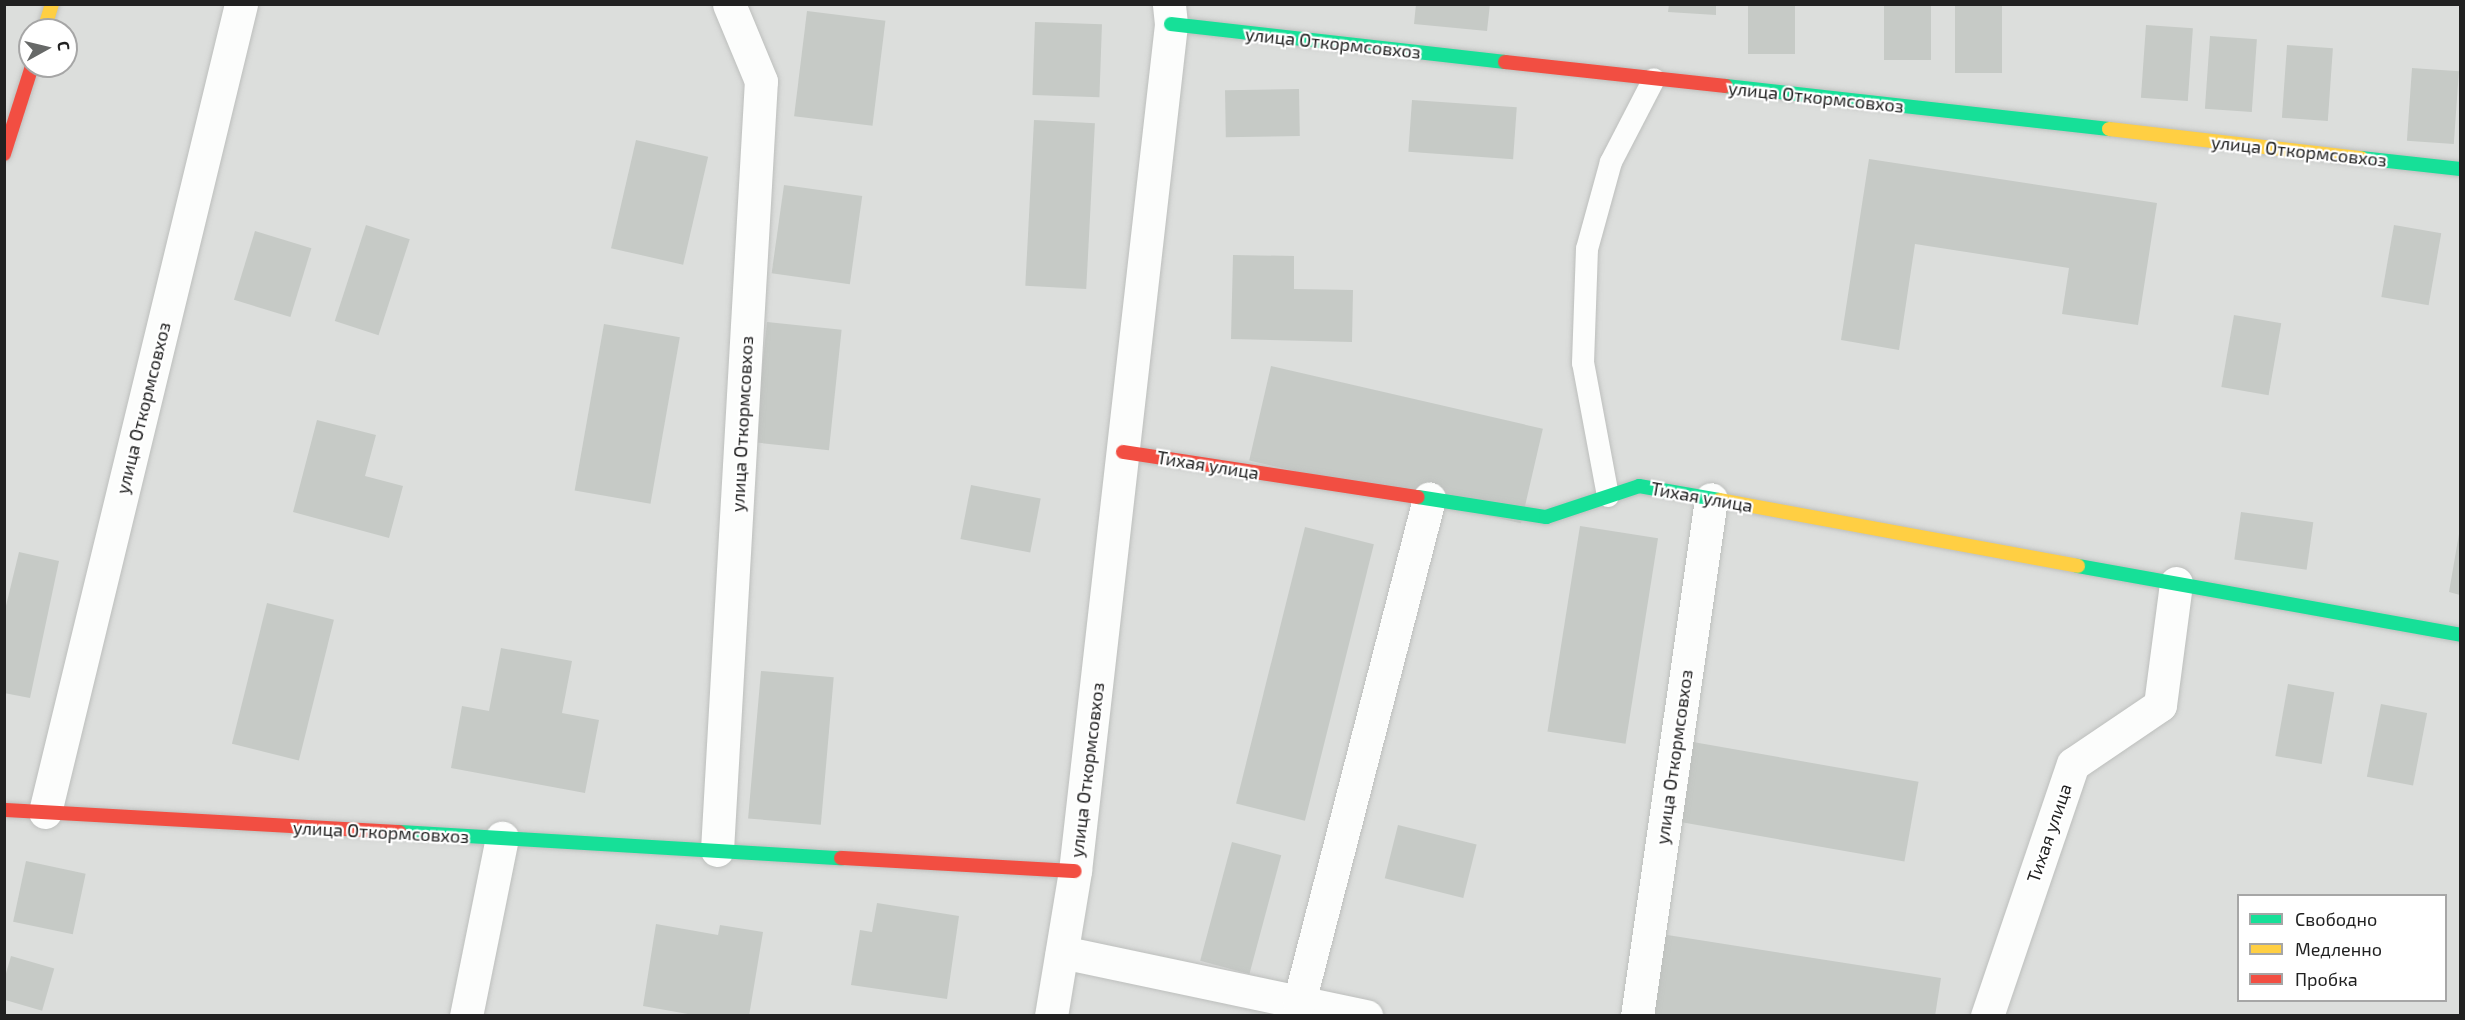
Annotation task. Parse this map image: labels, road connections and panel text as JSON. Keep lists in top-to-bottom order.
{
  "streets": {
    "street": ["улица Откормсовхоз", "Тихая улица"]
  },
  "crossings": [
    ["улица Откормсовхоз", "Тихая улица"]
  ],
  "legend": ["Свободно", "Медленно", "Пробка"],
  "north": "right"
}
